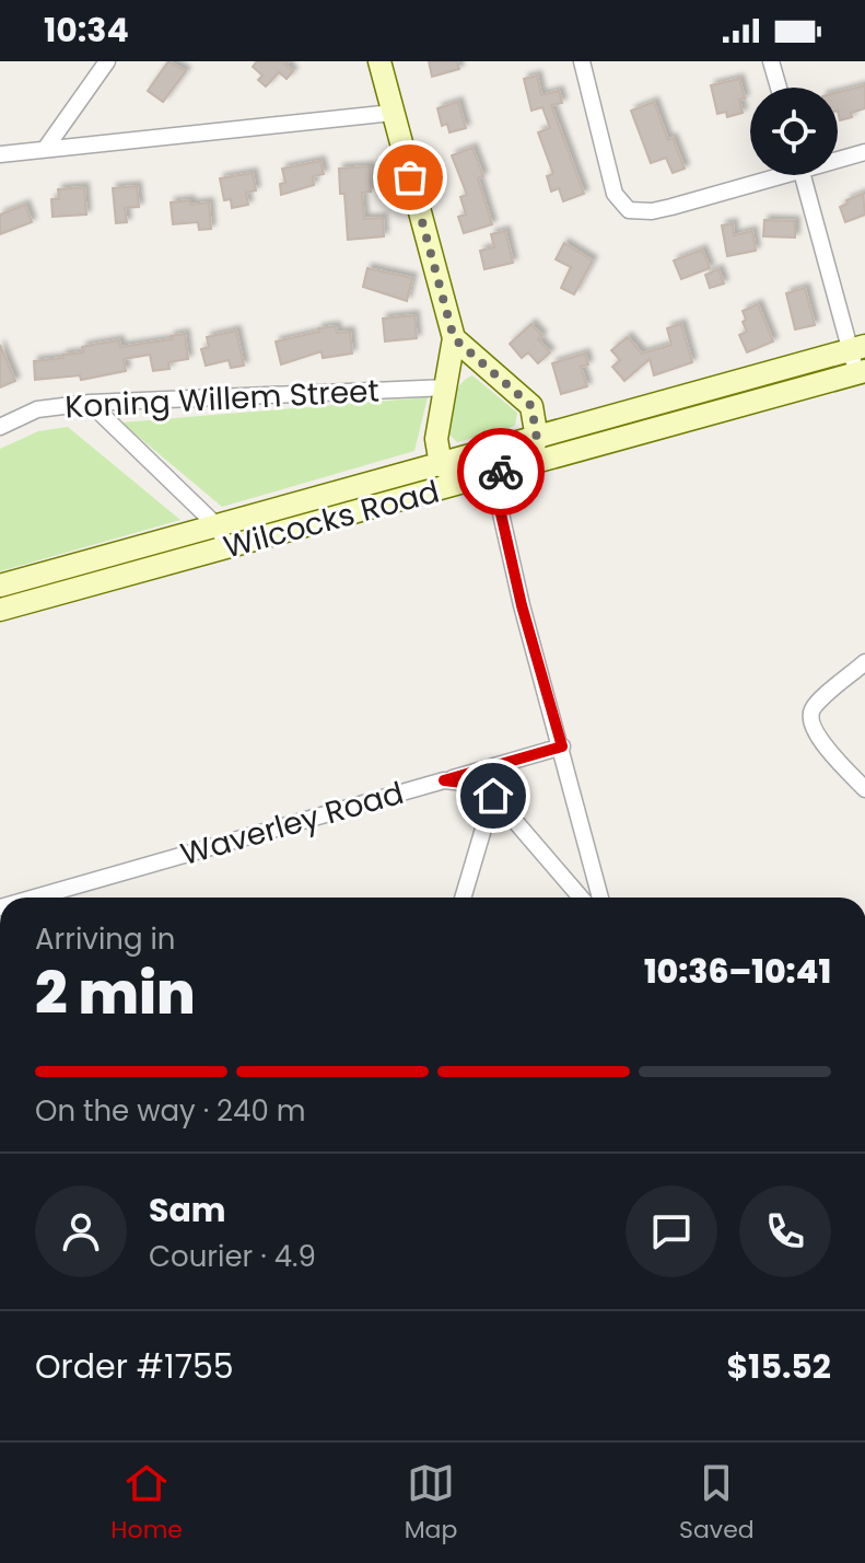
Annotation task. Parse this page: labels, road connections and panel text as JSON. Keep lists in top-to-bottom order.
{
  "streets": {
    "street": ["Koning Willem Street", "Wilcocks Road", "Waverley Road"]
  },
  "page": {
    "status": "10:34",
    "heading": ["2 min", "Arriving in", "10:36–10:41"],
    "panel": [
      "Sam",
      "Courier · 4.9",
      "Order #1755",
      "$15.52"
    ],
    "bar": "On the way · 240 m",
    "tabs": ["Home", "Map", "Saved"]
  }
}
